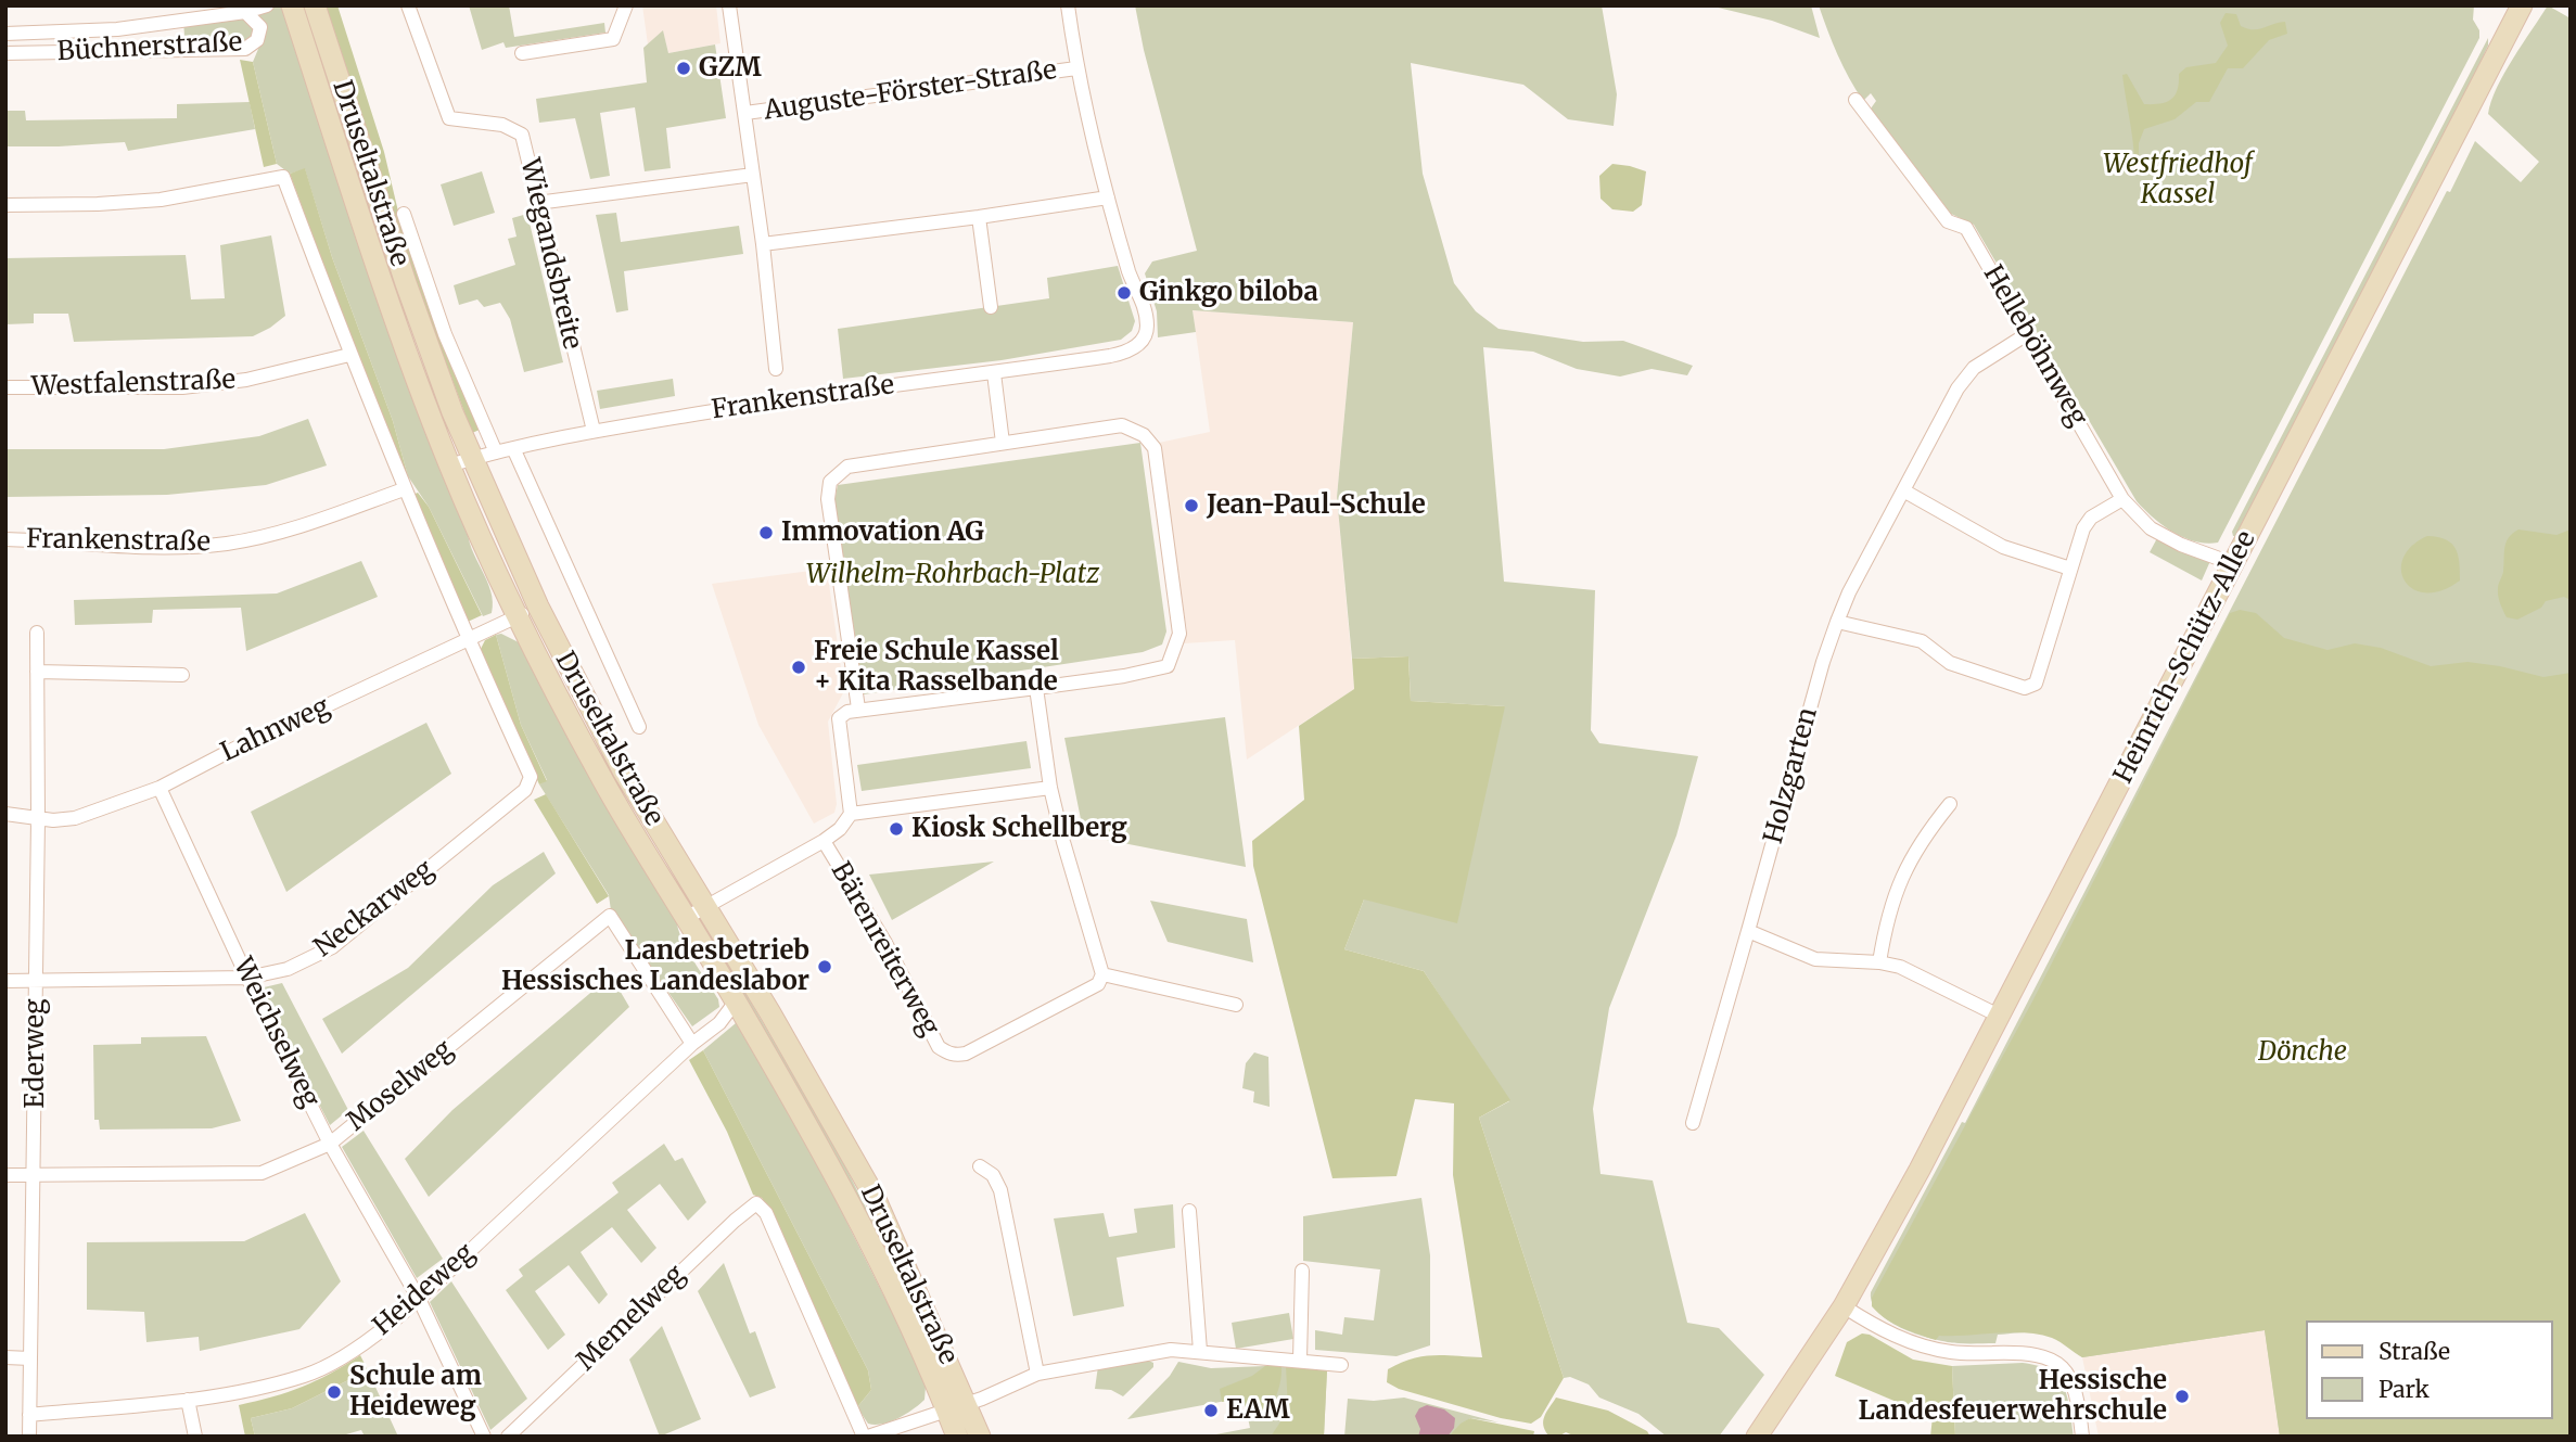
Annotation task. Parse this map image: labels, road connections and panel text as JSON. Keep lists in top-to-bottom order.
{
  "streets": {
    "main road": ["Druseltalstraße", "Heinrich-Schütz-Allee"],
    "street": [
      "Büchnerstraße",
      "Auguste-Förster-Straße",
      "Wiegandsbreite",
      "Helleböhnweg",
      "Westfalenstraße",
      "Frankenstraße",
      "Lahnweg",
      "Holzgarten",
      "Neckarweg",
      "Bärenreiterweg",
      "Weichselweg",
      "Ederweg",
      "Moselweg",
      "Heideweg",
      "Memelweg"
    ]
  },
  "crossings": [
    ["Druseltalstraße", "Frankenstraße"],
    ["Druseltalstraße", "Lahnweg"],
    ["Druseltalstraße", "Heideweg"],
    ["Wiegandsbreite", "Frankenstraße"],
    ["Helleböhnweg", "Heinrich-Schütz-Allee"],
    ["Helleböhnweg", "Holzgarten"],
    ["Lahnweg", "Neckarweg"],
    ["Lahnweg", "Weichselweg"],
    ["Lahnweg", "Ederweg"],
    ["Neckarweg", "Weichselweg"],
    ["Neckarweg", "Ederweg"],
    ["Weichselweg", "Moselweg"],
    ["Weichselweg", "Heideweg"],
    ["Ederweg", "Moselweg"],
    ["Ederweg", "Heideweg"],
    ["Moselweg", "Heideweg"]
  ],
  "parks": ["Westfriedhof Kassel", "Wilhelm-Rohrbach-Platz", "Dönche"],
  "places": [
    "GZM",
    "Ginkgo biloba",
    "Jean-Paul-Schule",
    "Immovation AG",
    "Freie Schule Kassel + Kita Rasselbande",
    "Kiosk Schellberg",
    "Landesbetrieb Hessisches Landeslabor",
    "Schule am Heideweg",
    "Hessische Landesfeuerwehrschule",
    "EAM"
  ],
  "legend": ["Straße", "Park"]
}
